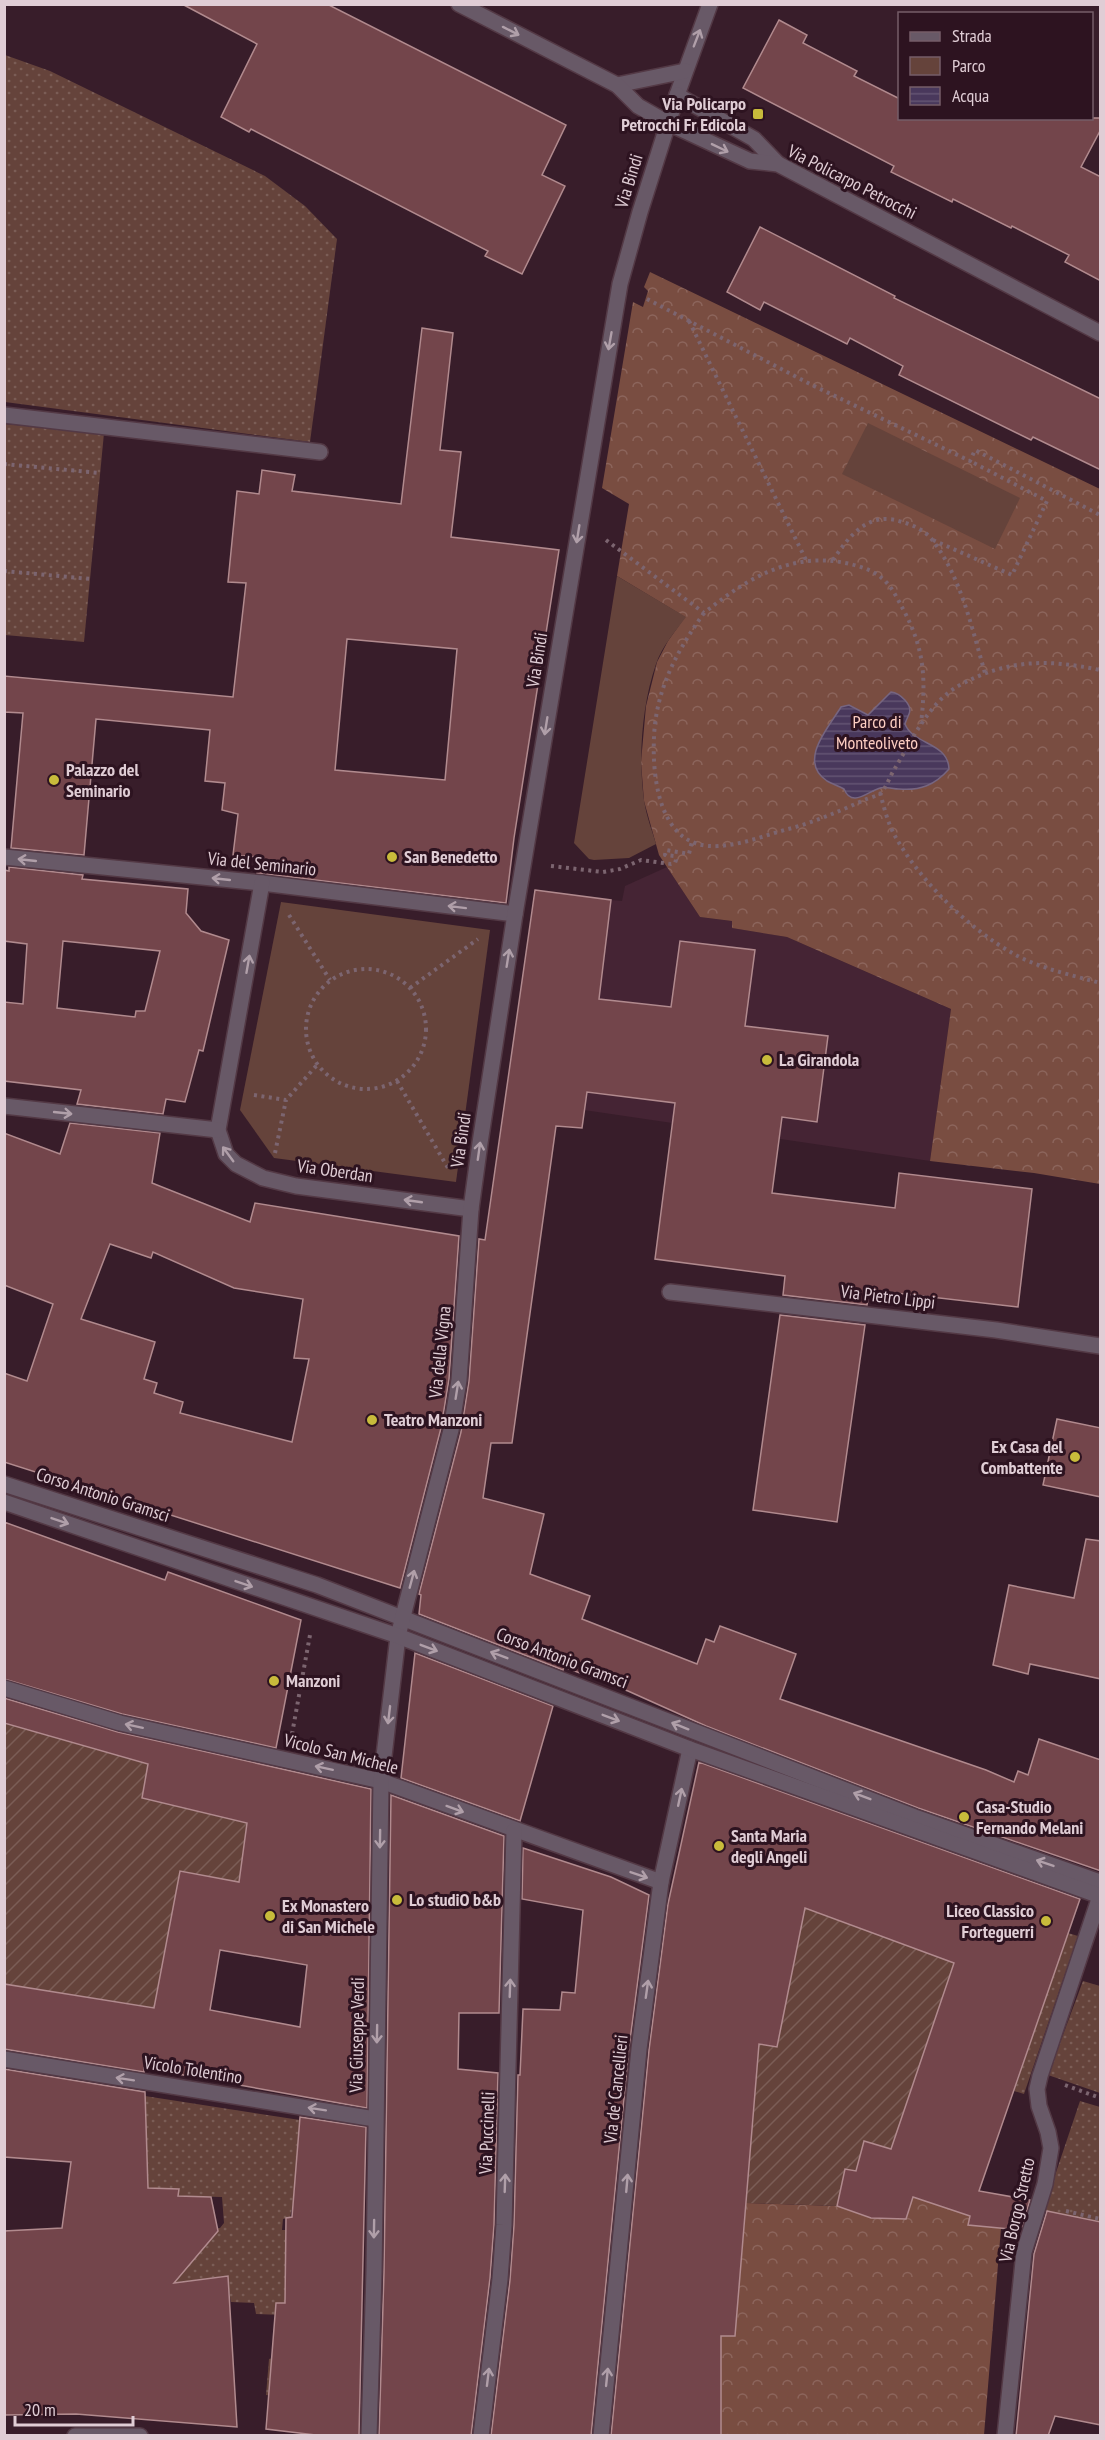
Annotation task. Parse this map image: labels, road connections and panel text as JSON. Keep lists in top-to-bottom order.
{
  "streets": {
    "street": [
      "Via Bindi",
      "Via Policarpo Petrocchi",
      "Via del Seminario",
      "Via Oberdan",
      "Via Pietro Lippi",
      "Via della Vigna",
      "Corso Antonio Gramsci",
      "Vicolo San Michele",
      "Via Giuseppe Verdi",
      "Vicolo Tolentino",
      "Via de' Cancellieri",
      "Via Puccinelli",
      "Via Borgo Stretto"
    ]
  },
  "crossings": [
    ["Via Bindi", "Via Policarpo Petrocchi"],
    ["Via Bindi", "Via del Seminario"],
    ["Via Bindi", "Via Oberdan"],
    ["Via Bindi", "Via della Vigna"],
    ["Via Oberdan", "Via della Vigna"],
    ["Via della Vigna", "Corso Antonio Gramsci"],
    ["Via della Vigna", "Via Giuseppe Verdi"],
    ["Corso Antonio Gramsci", "Via Giuseppe Verdi"],
    ["Corso Antonio Gramsci", "Via de' Cancellieri"],
    ["Corso Antonio Gramsci", "Via Borgo Stretto"],
    ["Vicolo San Michele", "Via Giuseppe Verdi"],
    ["Vicolo San Michele", "Via de' Cancellieri"],
    ["Vicolo San Michele", "Via Puccinelli"],
    ["Via Giuseppe Verdi", "Vicolo Tolentino"]
  ],
  "one_way": [
    "Via del Seminario",
    "Via Oberdan",
    "Via della Vigna",
    "Via Giuseppe Verdi",
    "Vicolo Tolentino",
    "Via de' Cancellieri",
    "Via Puccinelli"
  ],
  "parks": ["Parco di Monteoliveto"],
  "places": {
    "transit": ["Via Policarpo Petrocchi Fr Edicola"],
    "other": [
      "Palazzo del Seminario",
      "San Benedetto",
      "La Girandola",
      "Teatro Manzoni",
      "Ex Casa del Combattente",
      "Manzoni",
      "Casa-Studio Fernando Melani",
      "Santa Maria degli Angeli",
      "Lo studiO b&b",
      "Ex Monastero di San Michele",
      "Liceo Classico Forteguerri"
    ]
  },
  "legend": ["Strada", "Parco", "Acqua"],
  "scale_bar": "20 m"
}
